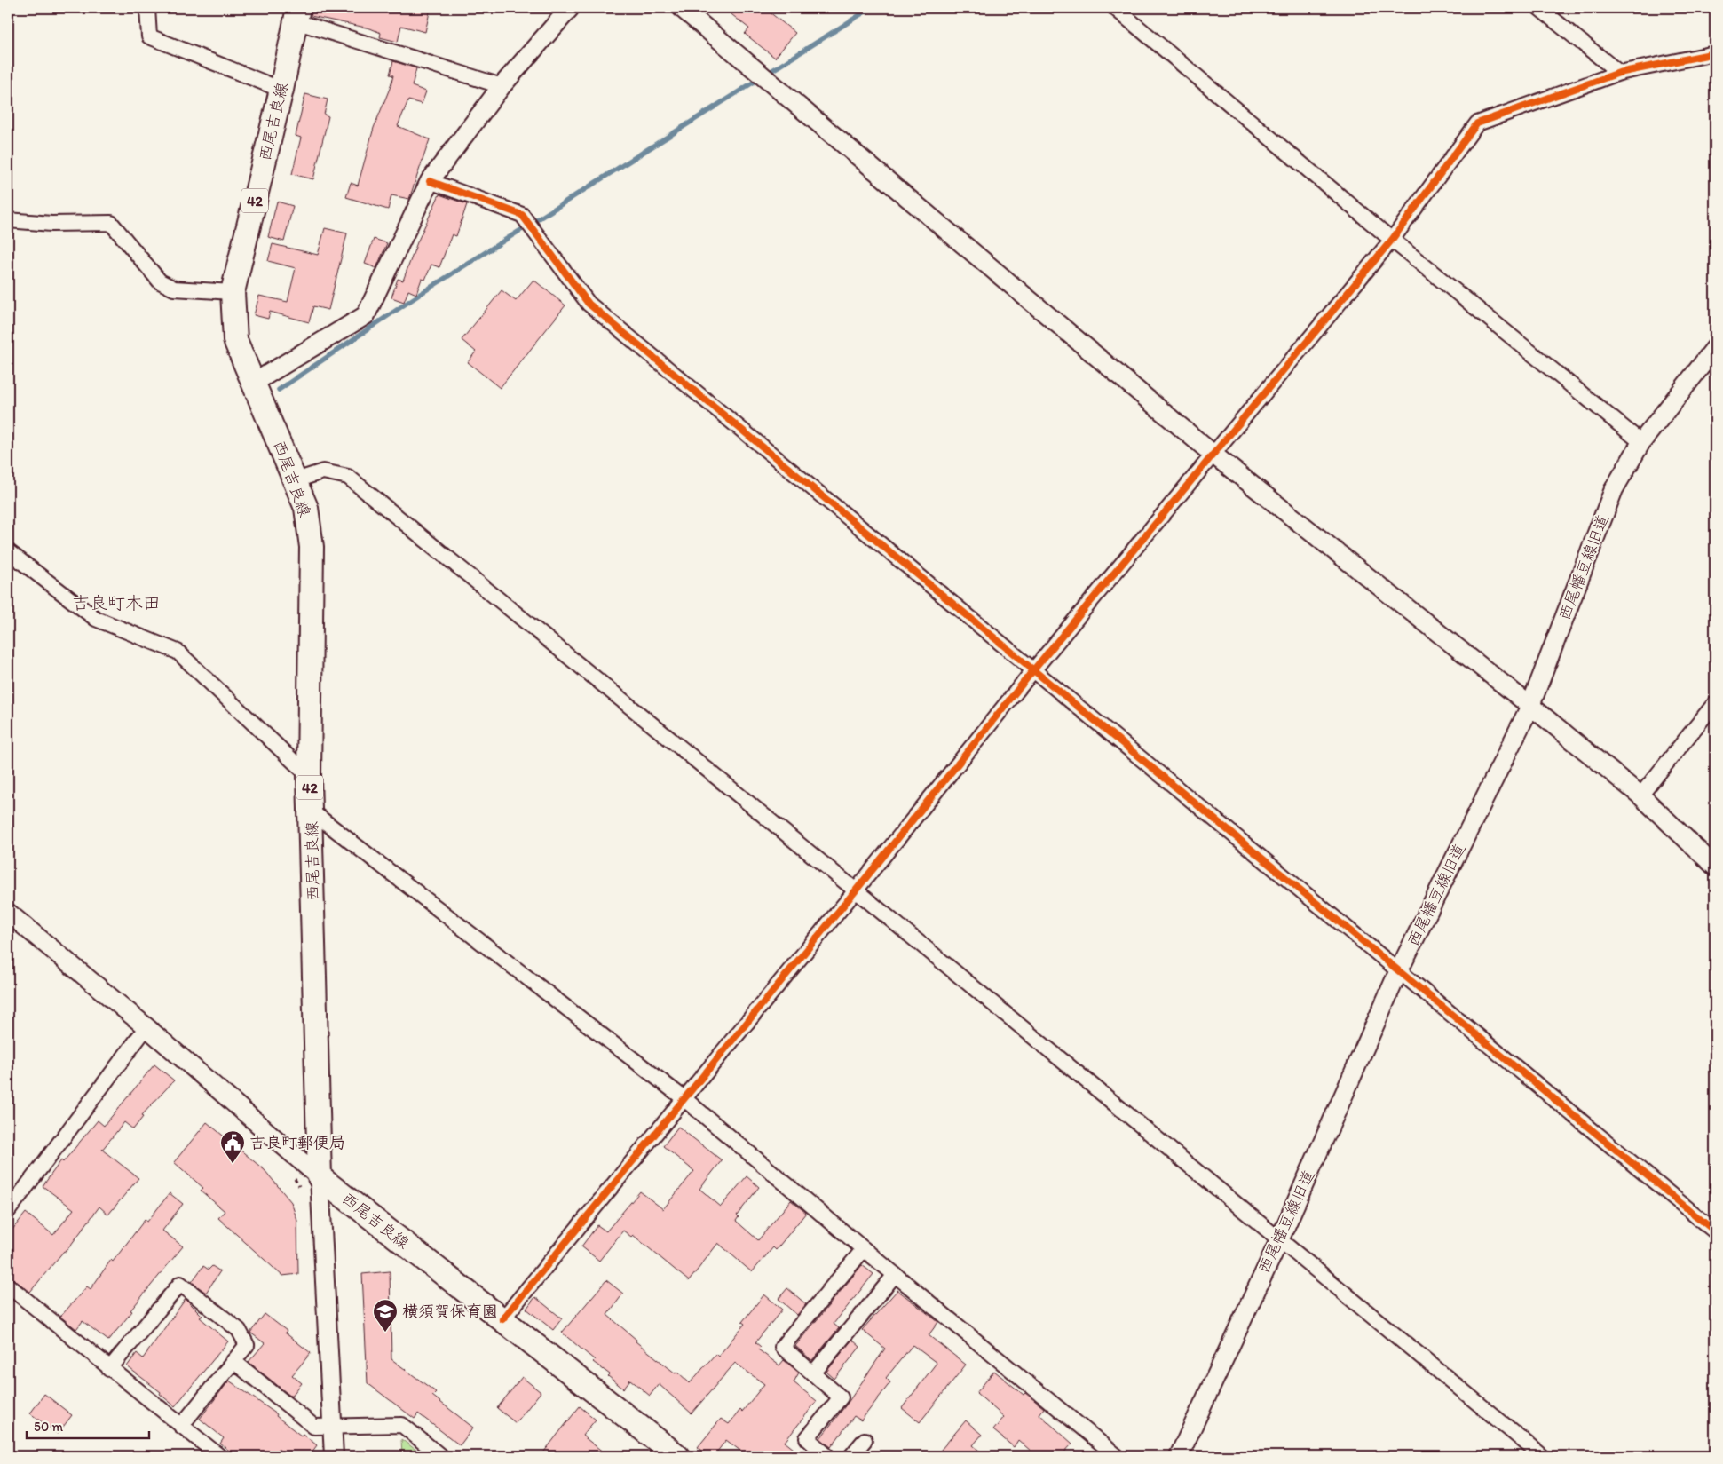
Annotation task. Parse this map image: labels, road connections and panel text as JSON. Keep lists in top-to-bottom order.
{
  "streets": {
    "main road": ["西尾吉良線", "42"],
    "street": ["西尾幡豆線旧道"]
  },
  "districts": ["吉良町木田"],
  "places": {
    "public building": ["吉良町郵便局"],
    "school or university": ["横須賀保育園"]
  },
  "scale_bar": "50 m"
}
